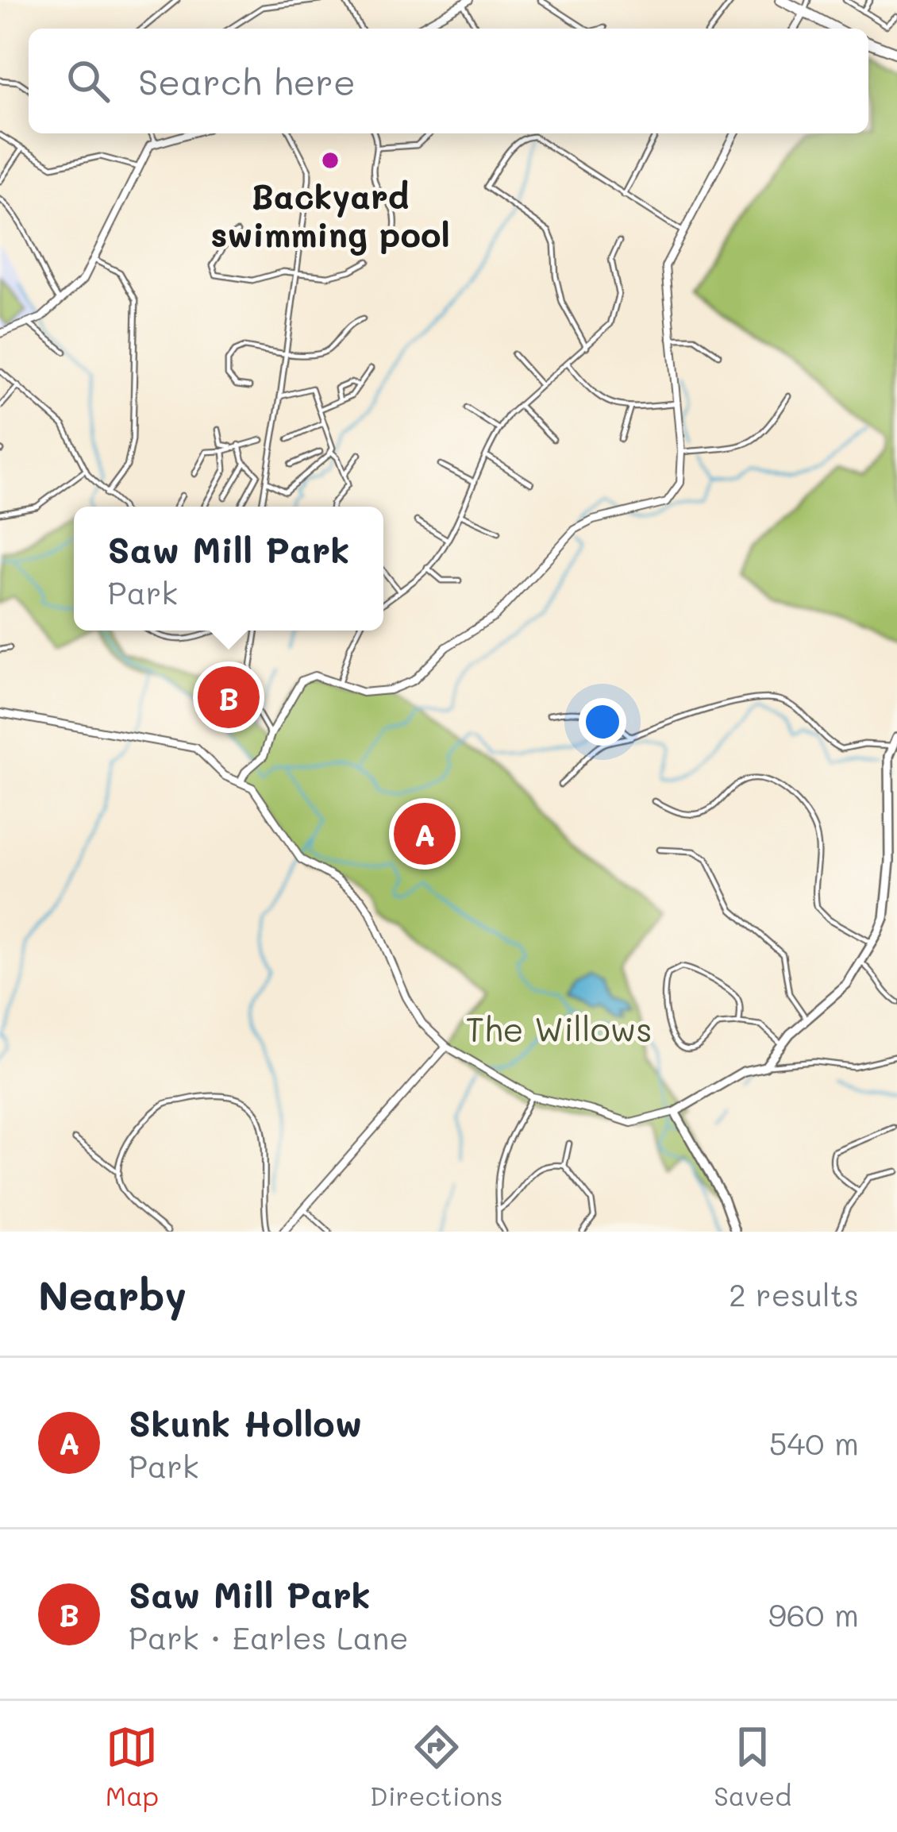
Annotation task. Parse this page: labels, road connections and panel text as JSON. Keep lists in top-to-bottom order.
{
  "parks": ["The Willows"],
  "places": ["Backyard swimming pool"],
  "page": {
    "search": "Search here",
    "popup": ["Saw Mill Park", "Park"],
    "pins": ["B", "A"],
    "heading": ["Nearby", "2 results"],
    "list": [
      {
        "mark": "A",
        "name": "Skunk Hollow",
        "note": "Park",
        "value": "540 m"
      },
      {
        "mark": "B",
        "name": "Saw Mill Park",
        "note": "Park · Earles Lane",
        "value": "960 m"
      }
    ],
    "nav": ["Map", "Directions", "Saved"]
  }
}
